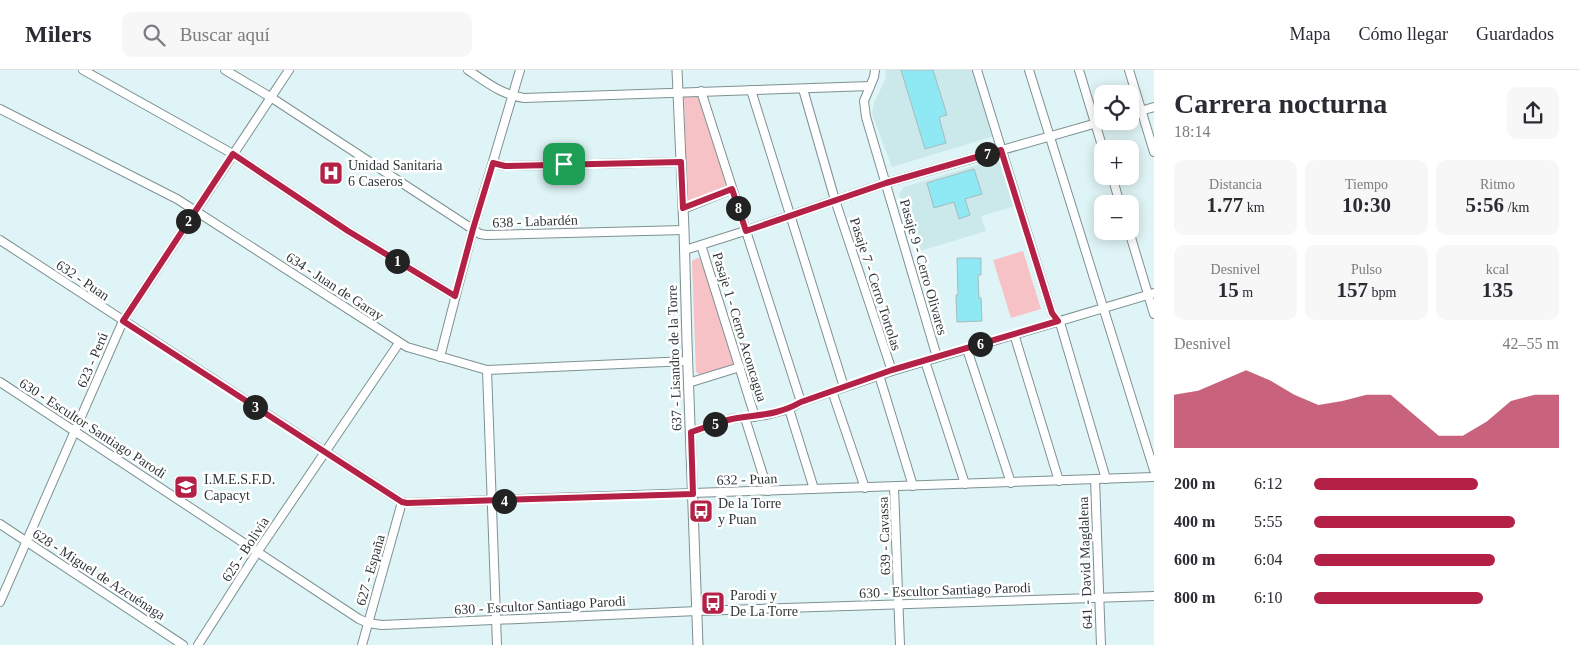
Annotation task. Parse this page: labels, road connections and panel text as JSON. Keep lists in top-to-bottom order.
{
  "streets": {
    "street": [
      "638 - Labardén",
      "Pasaje 9 - Cerro Olivares",
      "632 - Puan",
      "Pasaje 7 - Cerro Tortolas",
      "634 - Juan de Garay",
      "Pasaje 1 - Cerro Aconcagua",
      "637 - Lisandro de la Torre",
      "623 - Perú",
      "630 - Escultor Santiago Parodi",
      "639 - Cavassa",
      "625 - Bolivia",
      "641 - David Magdalena",
      "627 - España",
      "628 - Miguel de Azcuénaga"
    ]
  },
  "crossings": [
    ["638 - Labardén", "637 - Lisandro de la Torre"],
    ["638 - Labardén", "623 - Perú"],
    ["632 - Puan", "Pasaje 1 - Cerro Aconcagua"],
    ["632 - Puan", "637 - Lisandro de la Torre"],
    ["632 - Puan", "623 - Perú"],
    ["632 - Puan", "639 - Cavassa"],
    ["632 - Puan", "625 - Bolivia"],
    ["632 - Puan", "641 - David Magdalena"],
    ["632 - Puan", "627 - España"],
    ["634 - Juan de Garay", "637 - Lisandro de la Torre"],
    ["634 - Juan de Garay", "623 - Perú"],
    ["634 - Juan de Garay", "625 - Bolivia"],
    ["637 - Lisandro de la Torre", "630 - Escultor Santiago Parodi"],
    ["623 - Perú", "630 - Escultor Santiago Parodi"],
    ["623 - Perú", "628 - Miguel de Azcuénaga"],
    ["630 - Escultor Santiago Parodi", "639 - Cavassa"],
    ["630 - Escultor Santiago Parodi", "625 - Bolivia"],
    ["630 - Escultor Santiago Parodi", "641 - David Magdalena"],
    ["630 - Escultor Santiago Parodi", "627 - España"]
  ],
  "places": {
    "hospital": ["Unidad Sanitaria 6 Caseros"],
    "school or university": ["I.M.E.S.F.D. Capacyt"],
    "bus stop": ["De la Torre y Puan", "Parodi y De La Torre"]
  },
  "page": {
    "header": "Milers",
    "search": "Buscar aquí",
    "nav": ["Mapa", "Cómo llegar", "Guardados"],
    "heading": ["Carrera nocturna", "18:14"],
    "map_buttons": ["+", "−"],
    "pins": [
      "7",
      "8",
      "2",
      "1",
      "6",
      "3",
      "5",
      "4"
    ],
    "stats": [
      ["Distancia", "1.77 km"],
      ["Tiempo", "10:30"],
      ["Ritmo", "5:56 /km"],
      ["Desnivel", "15 m"],
      ["Pulso", "157 bpm"],
      ["kcal", "135"]
    ],
    "chart": ["Desnivel", "42–55 m"],
    "list": [
      {
        "name": "200 m",
        "note": "6:12"
      },
      {
        "name": "400 m",
        "note": "5:55"
      },
      {
        "name": "600 m",
        "note": "6:04"
      },
      {
        "name": "800 m",
        "note": "6:10"
      }
    ]
  }
}
